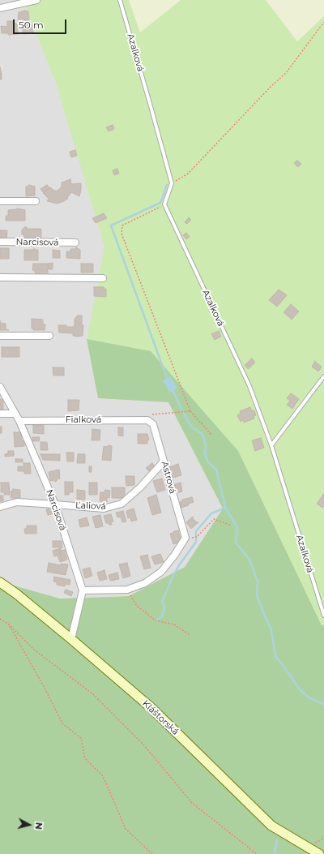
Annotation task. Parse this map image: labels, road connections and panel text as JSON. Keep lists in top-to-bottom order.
{
  "streets": {
    "street": [
      "Narcisová",
      "Fialková",
      "Astrová",
      "Ľaliová",
      "Kláštorská"
    ],
    "lane": ["Azalková"]
  },
  "crossings": [
    ["Narcisová", "Fialková"],
    ["Narcisová", "Ľaliová"],
    ["Fialková", "Astrová"],
    ["Astrová", "Ľaliová"]
  ],
  "scale_bar": "50 m",
  "north": "right"
}
